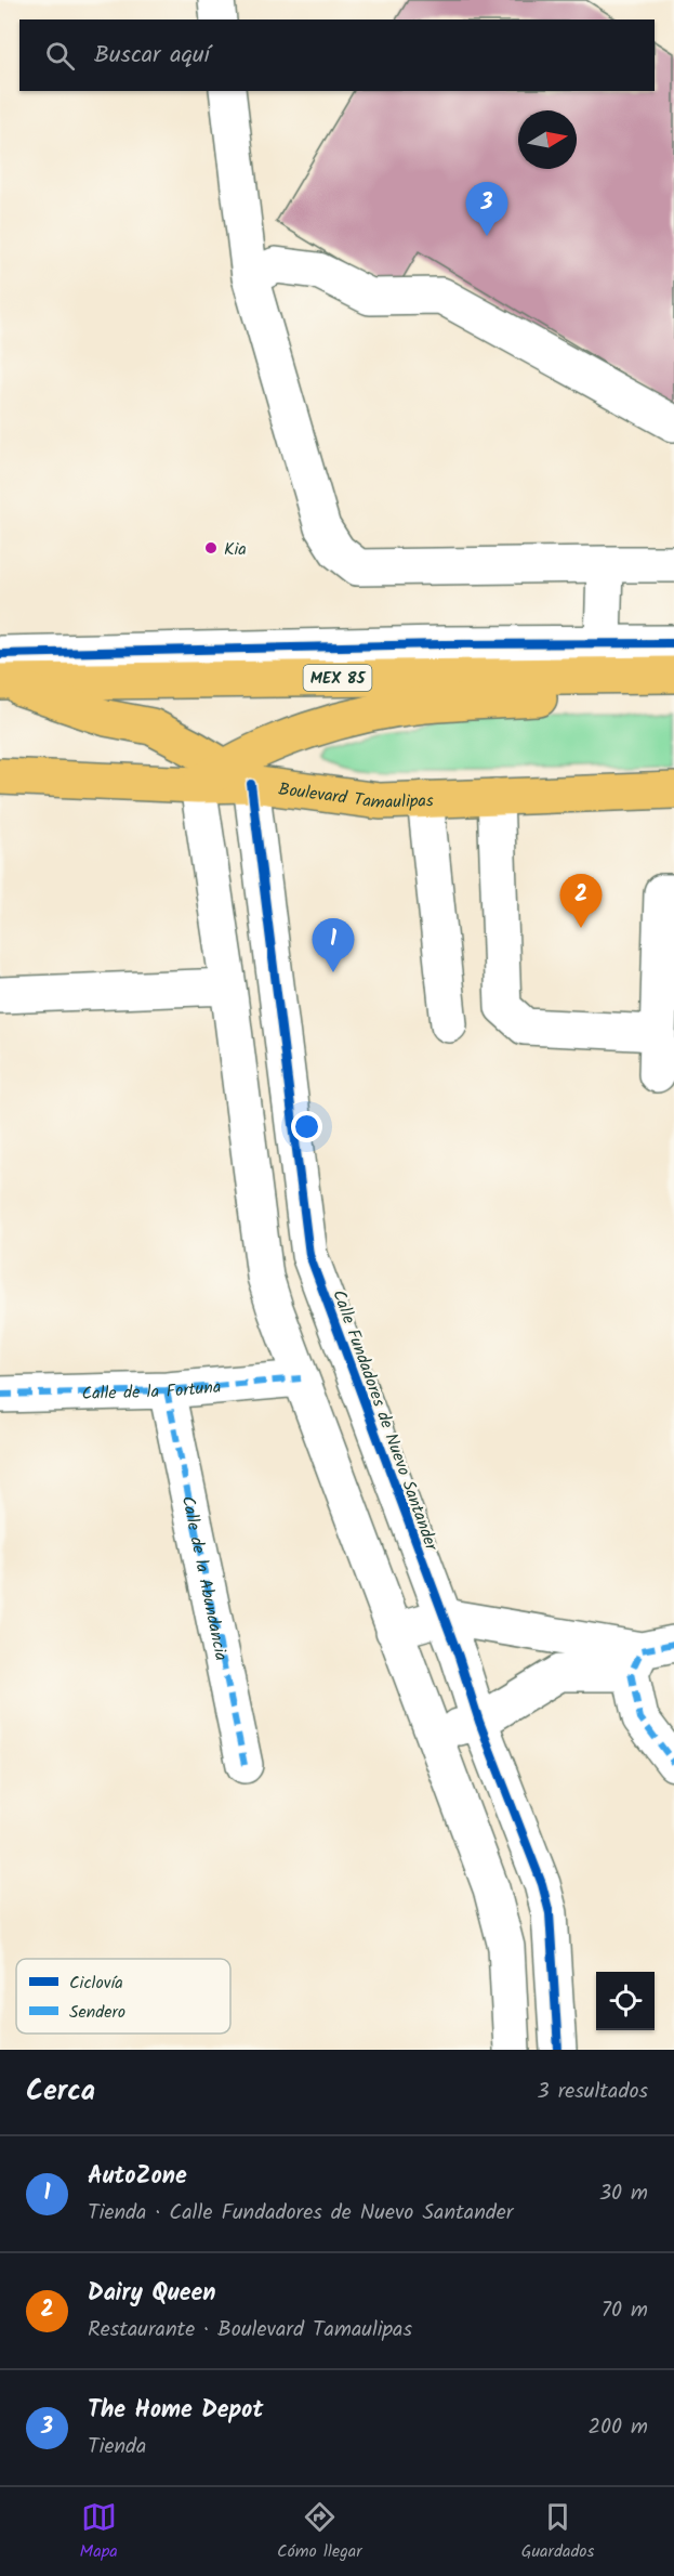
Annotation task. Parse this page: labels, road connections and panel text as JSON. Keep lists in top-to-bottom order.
{
  "streets": {
    "main road": ["MEX 85", "Boulevard Tamaulipas"],
    "street": ["Calle de la Fortuna", "Calle Fundadores de Nuevo Santander", "Calle de la Abundancia"]
  },
  "crossings": [
    ["Boulevard Tamaulipas", "Calle Fundadores de Nuevo Santander"],
    ["Calle de la Fortuna", "Calle de la Abundancia"]
  ],
  "places": ["Kia"],
  "legend": ["Ciclovía", "Sendero"],
  "north": "right",
  "page": {
    "search": "Buscar aquí",
    "pins": ["3", "2", "1"],
    "heading": ["Cerca", "3 resultados"],
    "list": [
      {
        "mark": "1",
        "name": "AutoZone",
        "note": "Tienda · Calle Fundadores de Nuevo Santander",
        "value": "30 m"
      },
      {
        "mark": "2",
        "name": "Dairy Queen",
        "note": "Restaurante · Boulevard Tamaulipas",
        "value": "70 m"
      },
      {
        "mark": "3",
        "name": "The Home Depot",
        "note": "Tienda",
        "value": "200 m"
      }
    ],
    "nav": ["Mapa", "Cómo llegar", "Guardados"]
  }
}
